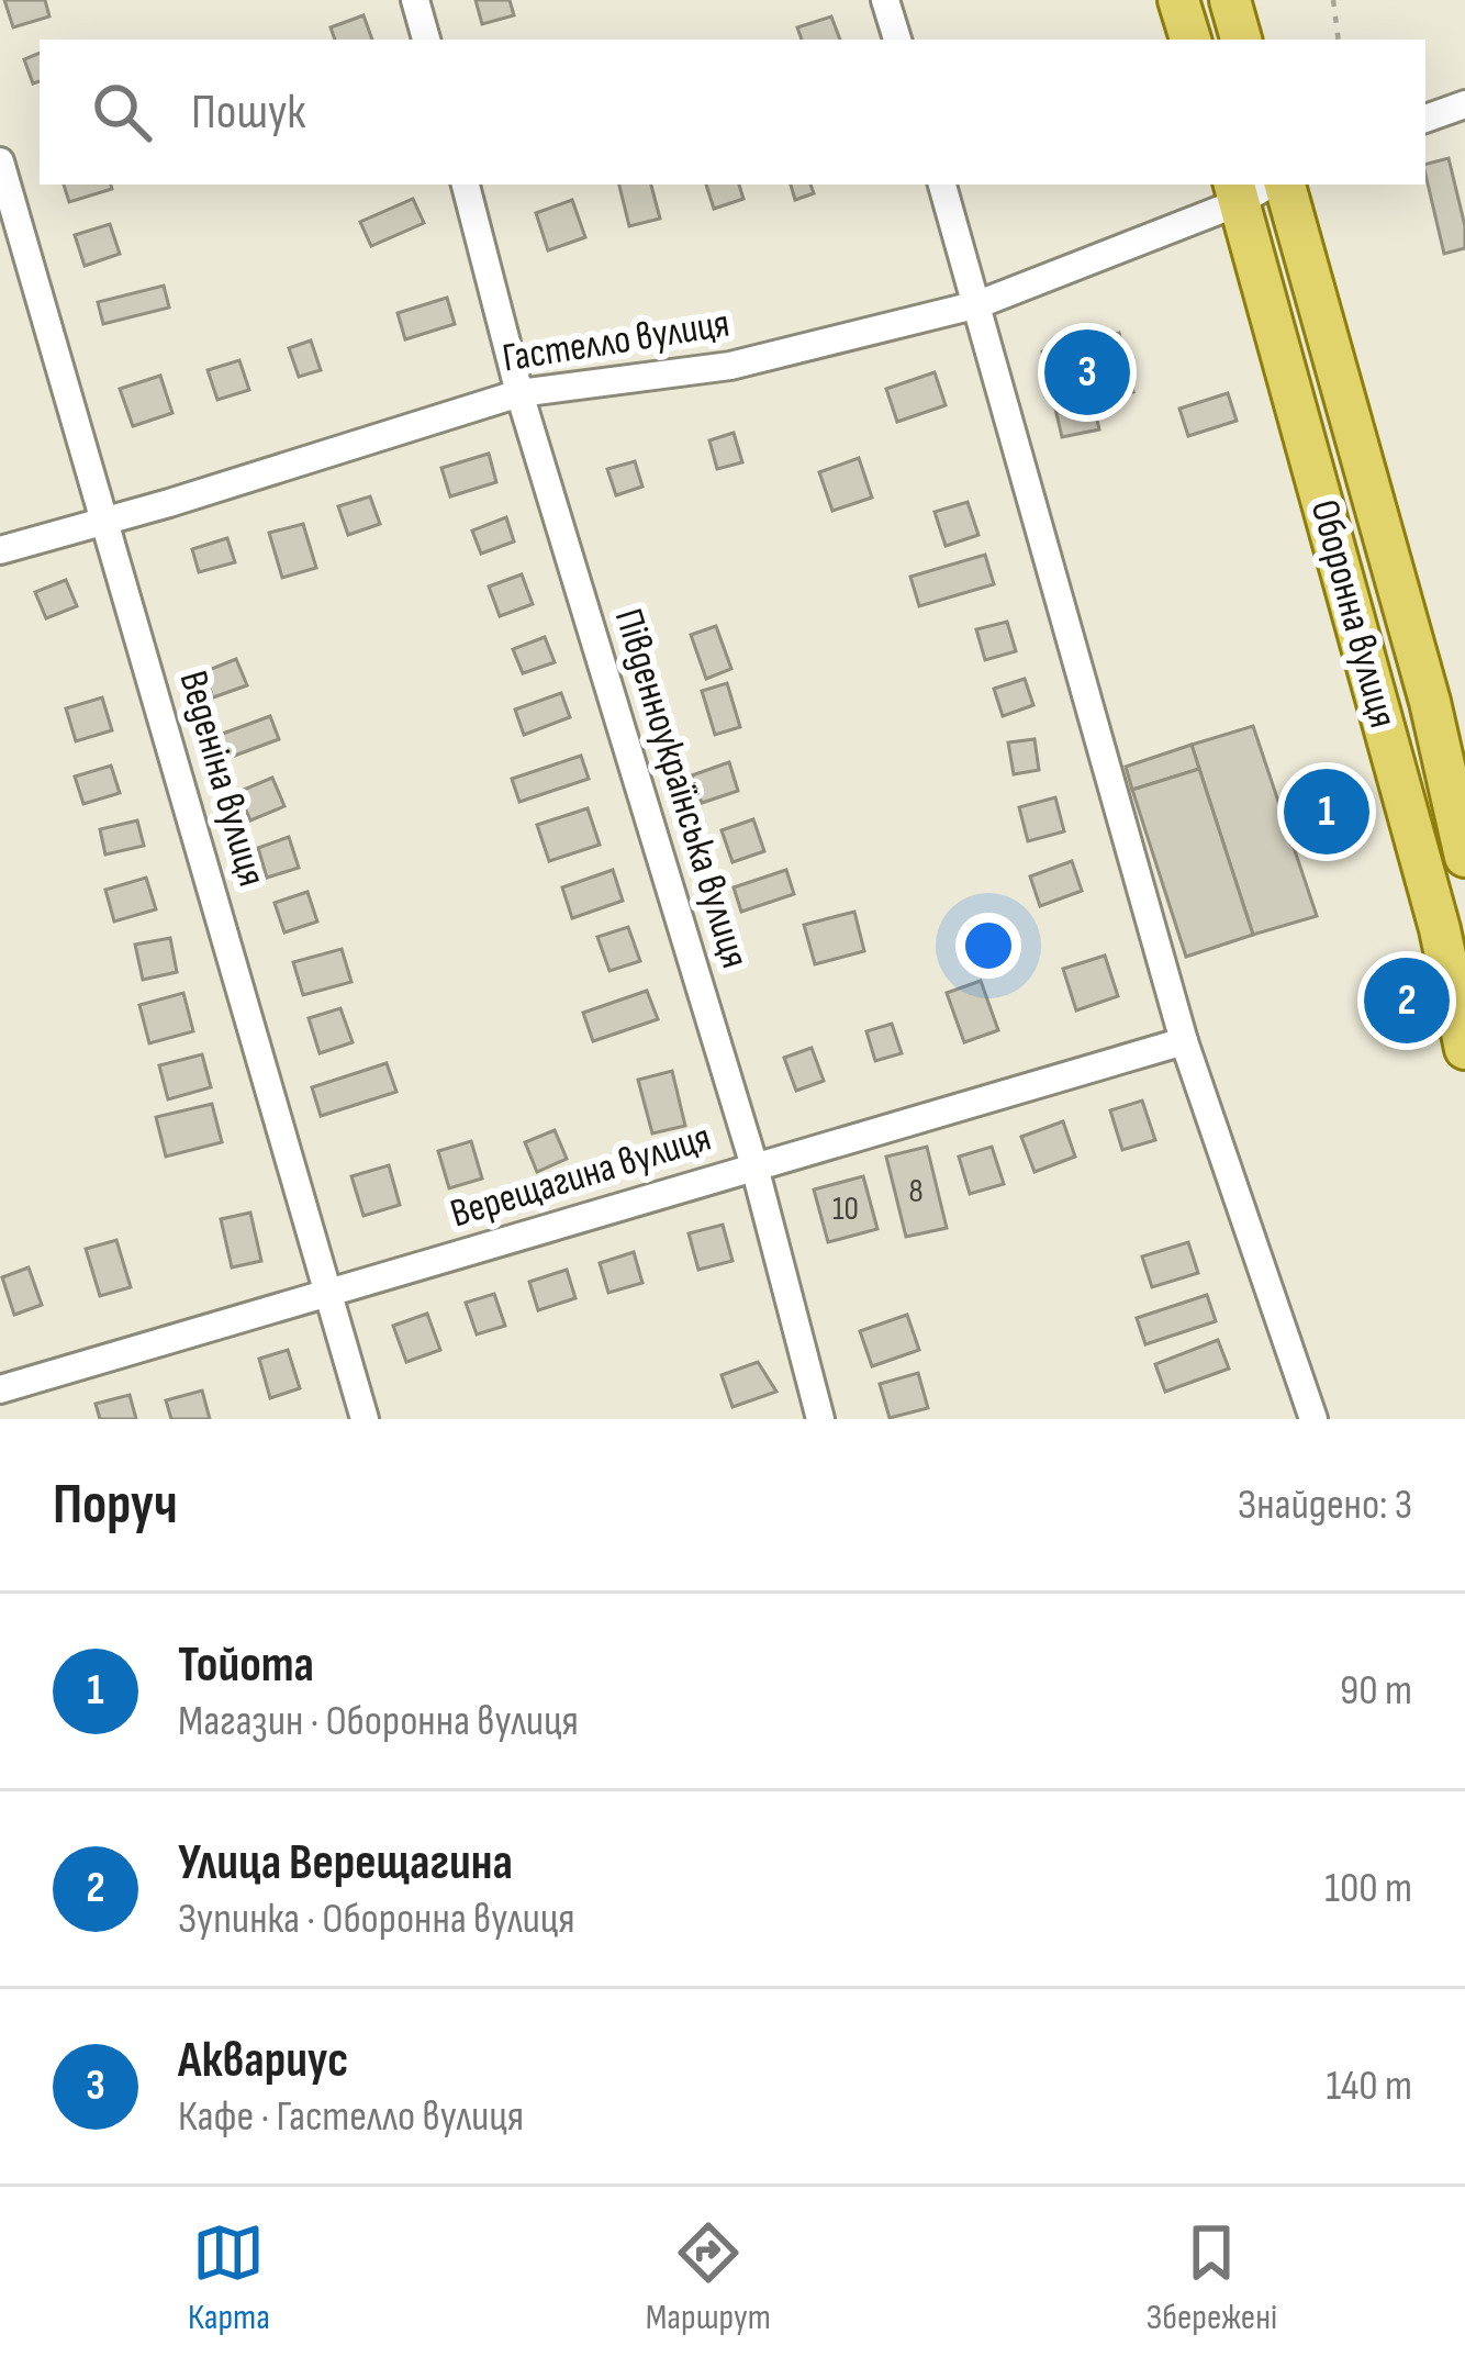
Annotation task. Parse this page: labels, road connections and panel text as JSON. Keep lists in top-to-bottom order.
{
  "streets": {
    "main road": ["Оборонна вулиця"],
    "street": [
      "Гастелло вулиця",
      "Веденіна вулиця",
      "Південноукраїнська вулиця",
      "Верещагина вулиця"
    ]
  },
  "crossings": [
    ["Гастелло вулиця", "Оборонна вулиця"],
    ["Гастелло вулиця", "Веденіна вулиця"],
    ["Гастелло вулиця", "Південноукраїнська вулиця"],
    ["Веденіна вулиця", "Верещагина вулиця"],
    ["Південноукраїнська вулиця", "Верещагина вулиця"]
  ],
  "house_numbers": ["8", "10"],
  "page": {
    "search": "Пошук",
    "pins": ["3", "1", "2"],
    "heading": ["Поруч", "Знайдено: 3"],
    "list": [
      {
        "mark": "1",
        "name": "Тойота",
        "note": "Магазин · Оборонна вулиця",
        "value": "90 m"
      },
      {
        "mark": "2",
        "name": "Улица Верещагина",
        "note": "Зупинка · Оборонна вулиця",
        "value": "100 m"
      },
      {
        "mark": "3",
        "name": "Аквариус",
        "note": "Кафе · Гастелло вулиця",
        "value": "140 m"
      }
    ],
    "nav": ["Карта", "Маршрут", "Збережені"]
  }
}
